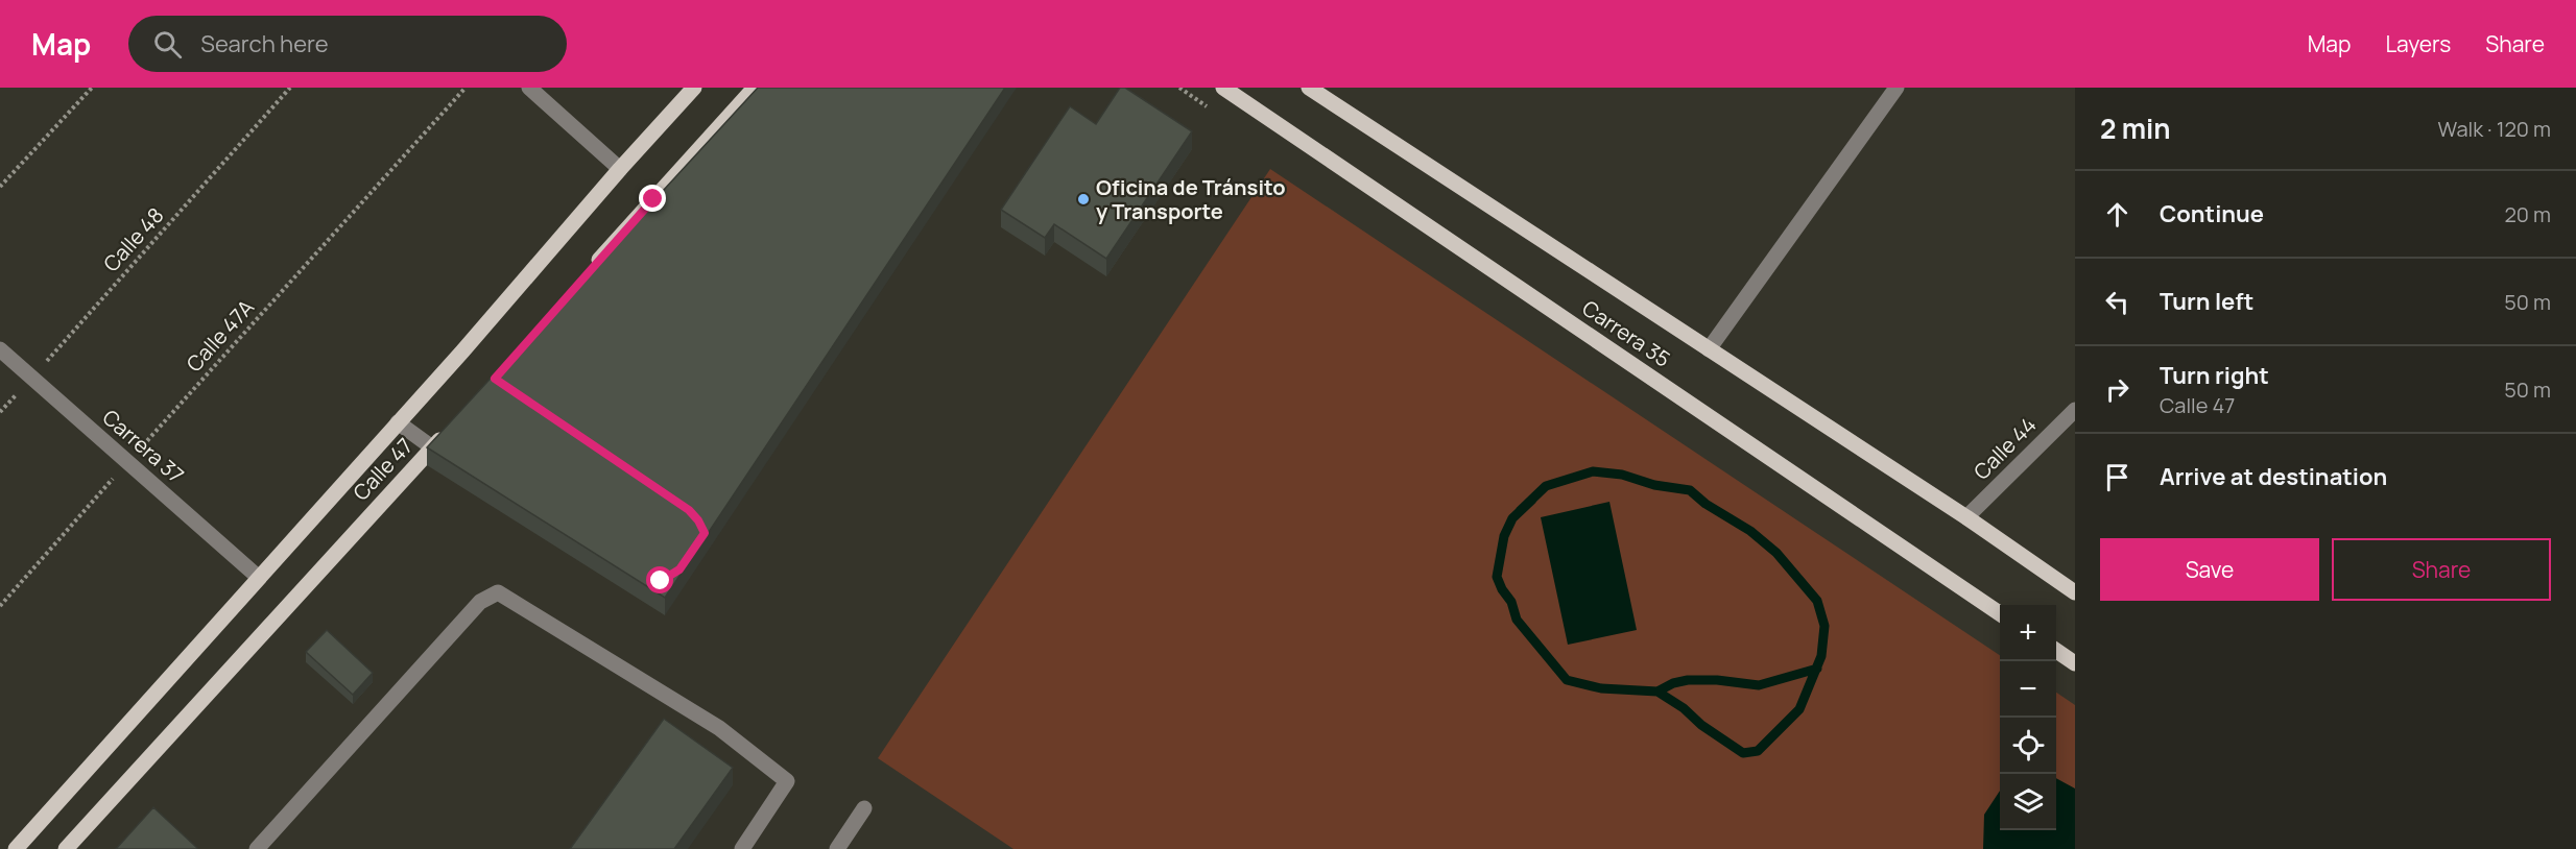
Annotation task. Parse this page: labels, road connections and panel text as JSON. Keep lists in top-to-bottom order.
{
  "streets": {
    "main road": ["Carrera 35", "Calle 47"],
    "street": ["Carrera 37", "Calle 44"],
    "path": ["Calle 48", "Calle 47A"]
  },
  "crossings": [
    ["Calle 48", "Carrera 37"],
    ["Carrera 35", "Calle 44"],
    ["Calle 47A", "Carrera 37"],
    ["Carrera 37", "Calle 47"]
  ],
  "places": ["Oficina de Tránsito y Transporte"],
  "page": {
    "header": "Map",
    "search": "Search here",
    "nav": ["Map", "Layers", "Share"],
    "heading": ["2 min", "Walk · 120 m"],
    "list": [
      ["Continue", "20 m"],
      ["Turn left", "50 m"],
      ["Turn right", "Calle 47", "50 m"],
      "Arrive at destination"
    ],
    "buttons": ["Save", "Share"],
    "map_buttons": ["+", "−"]
  }
}
